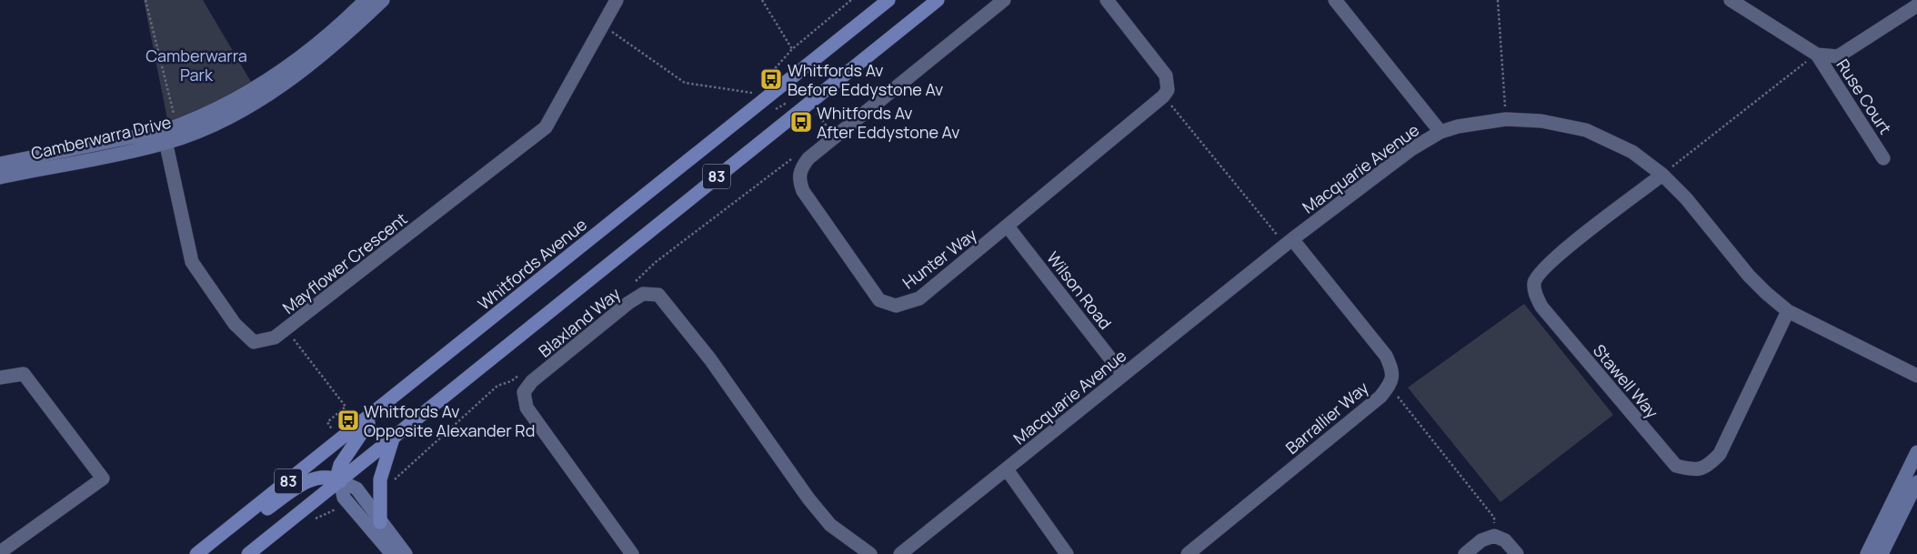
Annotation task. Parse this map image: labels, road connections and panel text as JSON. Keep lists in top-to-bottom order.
{
  "streets": {
    "main road": ["83", "Whitfords Avenue"],
    "street": [
      "Ruse Court",
      "Camberwarra Drive",
      "Macquarie Avenue",
      "Hunter Way",
      "Mayflower Crescent",
      "Wilson Road",
      "Blaxland Way",
      "Stawell Way",
      "Barrallier Way"
    ]
  },
  "crossings": [
    ["Camberwarra Drive", "Mayflower Crescent"],
    ["Macquarie Avenue", "Wilson Road"],
    ["Macquarie Avenue", "Stawell Way"],
    ["Macquarie Avenue", "Barrallier Way"],
    ["Hunter Way", "Wilson Road"]
  ],
  "parks": ["Camberwarra Park"],
  "places": {
    "bus stop": ["Whitfords Av Before Eddystone Av", "Whitfords Av After Eddystone Av", "Whitfords Av Opposite Alexander Rd"]
  }
}
